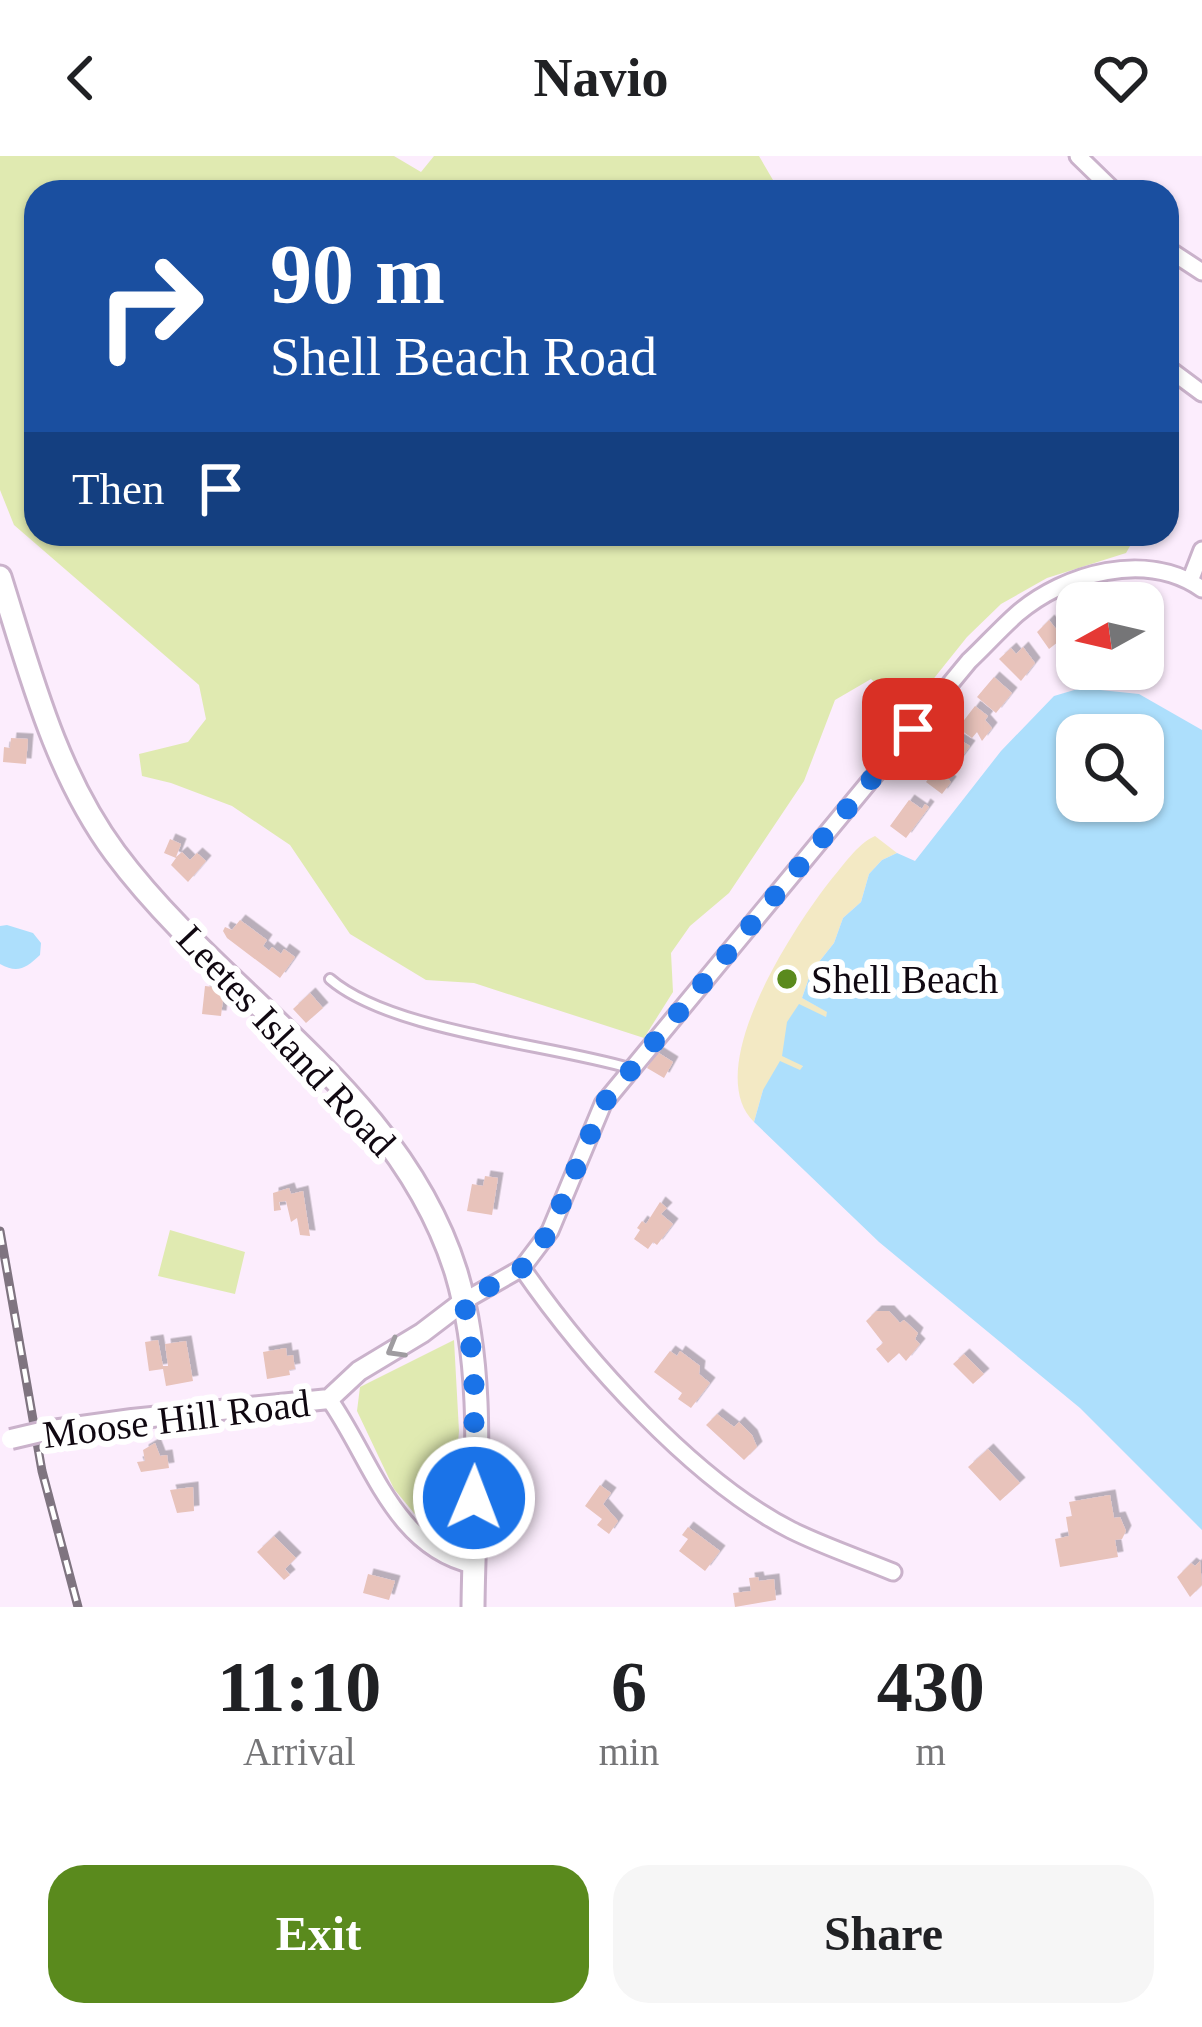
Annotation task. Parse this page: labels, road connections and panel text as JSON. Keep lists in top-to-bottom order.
{
  "streets": {
    "main road": ["Leetes Island Road"],
    "street": ["Moose Hill Road"]
  },
  "crossings": [
    ["Leetes Island Road", "Moose Hill Road"]
  ],
  "places": ["Shell Beach"],
  "north": "left",
  "page": {
    "header": "Navio",
    "turn": ["90 m", "Shell Beach Road"],
    "then": "Then",
    "eta": [
      "11:10",
      "Arrival",
      "6",
      "min",
      "430",
      "m"
    ],
    "buttons": ["Exit", "Share"]
  }
}
